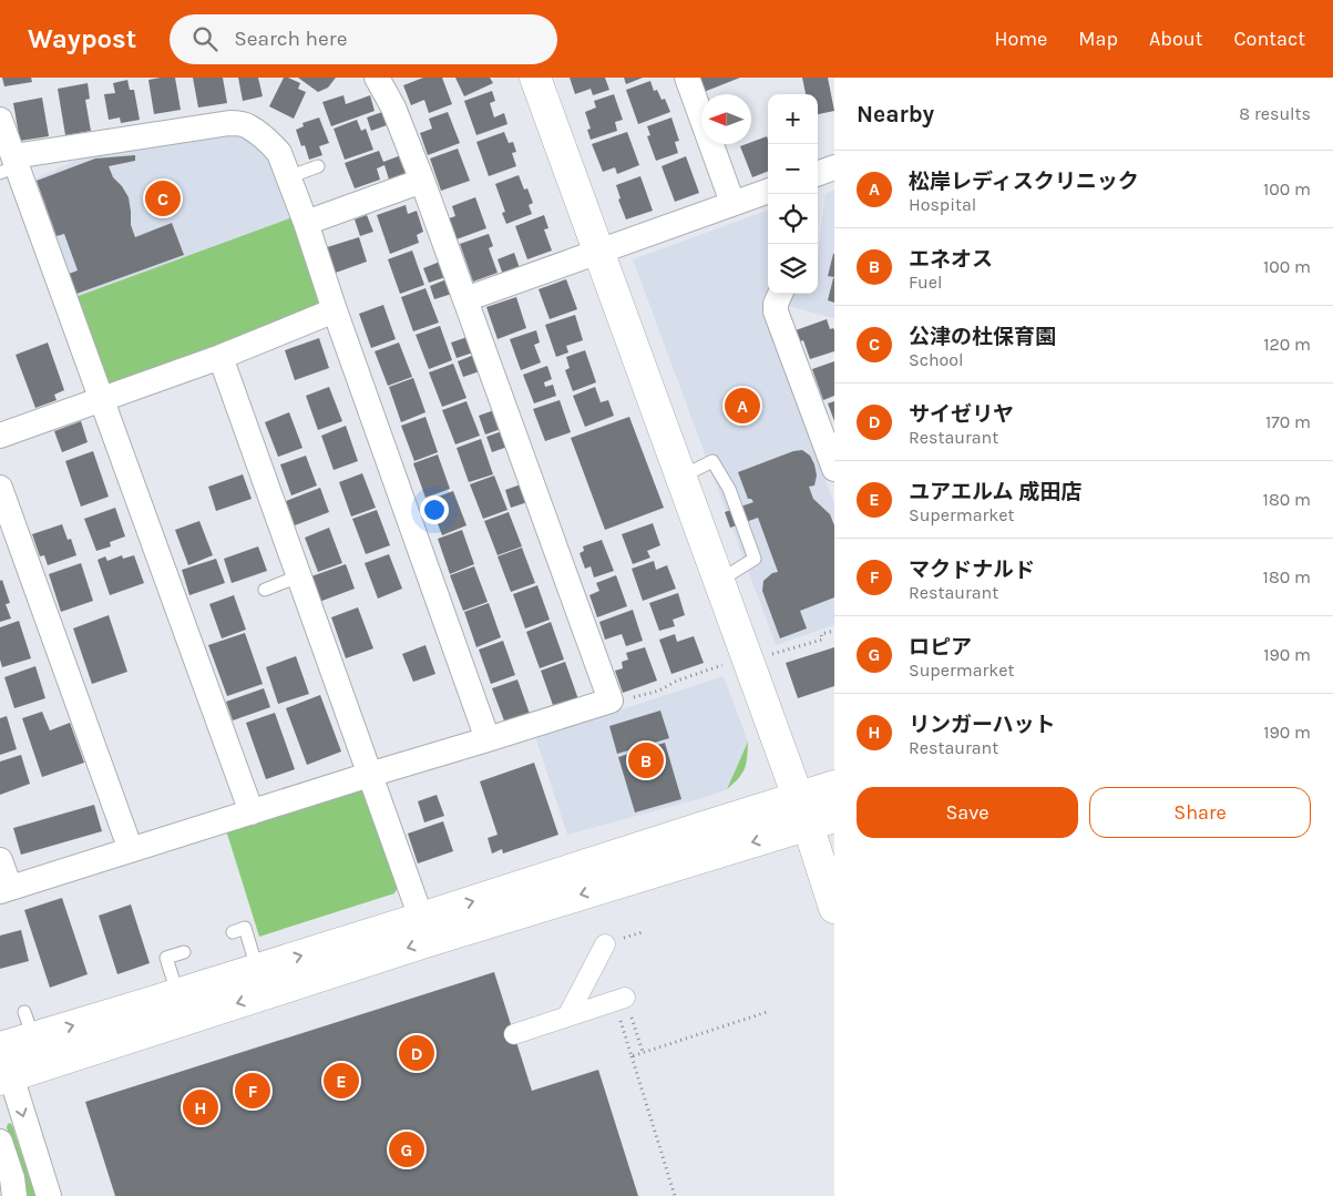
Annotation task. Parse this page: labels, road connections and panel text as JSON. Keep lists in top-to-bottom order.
{
  "north": "left",
  "page": {
    "header": "Waypost",
    "search": "Search here",
    "nav": [
      "Home",
      "Map",
      "About",
      "Contact"
    ],
    "heading": ["Nearby", "8 results"],
    "map_buttons": ["+", "−"],
    "list": [
      {
        "mark": "A",
        "name": "松岸レディスクリニック",
        "note": "Hospital",
        "value": "100 m"
      },
      {
        "mark": "B",
        "name": "エネオス",
        "note": "Fuel",
        "value": "100 m"
      },
      {
        "mark": "C",
        "name": "公津の杜保育園",
        "note": "School",
        "value": "120 m"
      },
      {
        "mark": "D",
        "name": "サイゼリヤ",
        "note": "Restaurant",
        "value": "170 m"
      },
      {
        "mark": "E",
        "name": "ユアエルム 成田店",
        "note": "Supermarket",
        "value": "180 m"
      },
      {
        "mark": "F",
        "name": "マクドナルド",
        "note": "Restaurant",
        "value": "180 m"
      },
      {
        "mark": "G",
        "name": "ロピア",
        "note": "Supermarket",
        "value": "190 m"
      },
      {
        "mark": "H",
        "name": "リンガーハット",
        "note": "Restaurant",
        "value": "190 m"
      }
    ],
    "pins": [
      "C",
      "A",
      "B",
      "D",
      "E",
      "F",
      "H",
      "G"
    ],
    "buttons": ["Save", "Share"]
  }
}
